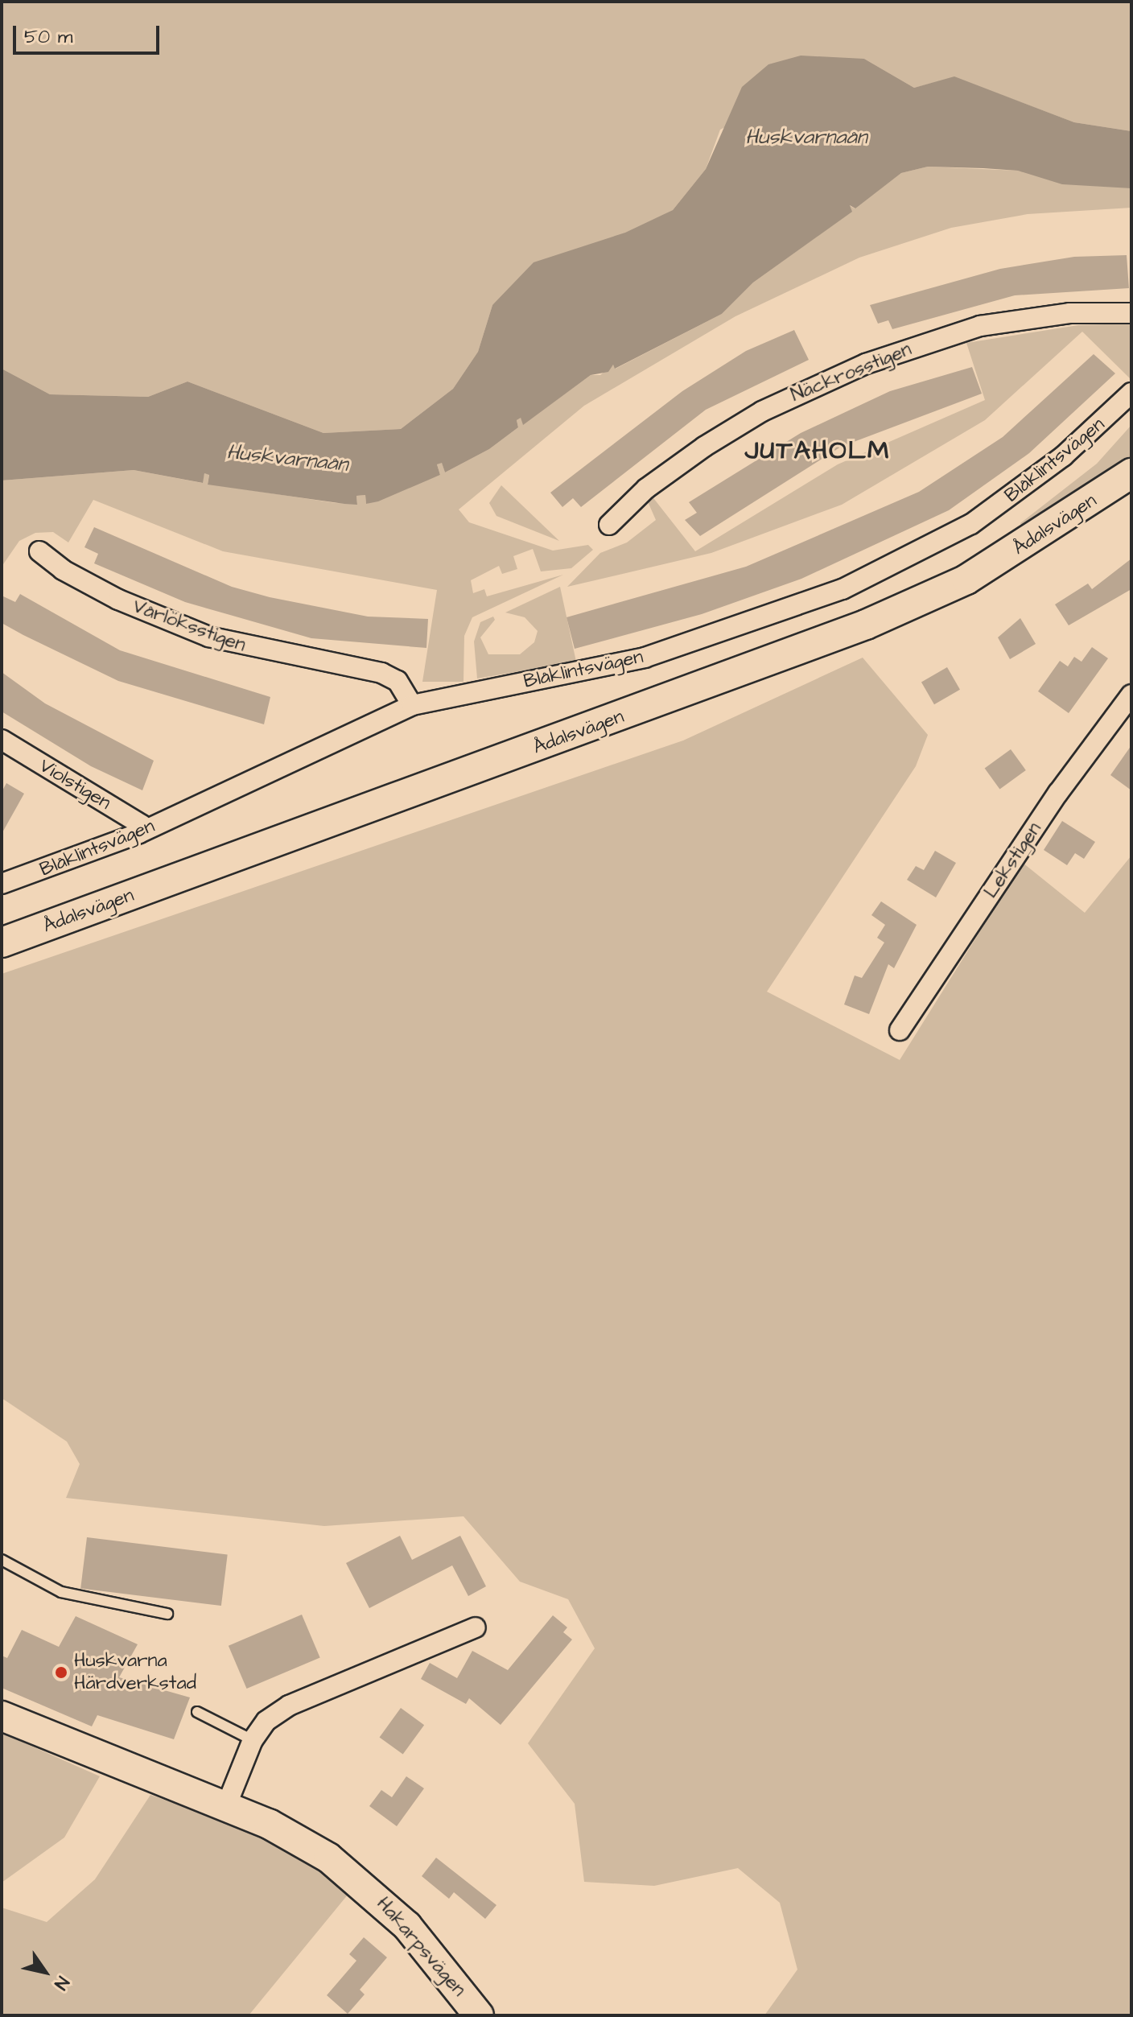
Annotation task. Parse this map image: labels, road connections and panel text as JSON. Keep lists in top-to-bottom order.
{
  "streets": {
    "main road": ["Ådalsvägen", "Hakarpsvägen"],
    "street": [
      "Näckrosstigen",
      "Blåklintsvägen",
      "Vårlöksstigen",
      "Violstigen",
      "Lekstigen"
    ]
  },
  "crossings": [
    ["Blåklintsvägen", "Vårlöksstigen"],
    ["Blåklintsvägen", "Violstigen"]
  ],
  "districts": ["JUTAHOLM"],
  "water": ["Huskvarnaån"],
  "places": ["Huskvarna Härdverkstad"],
  "scale_bar": "50 m",
  "north": "bottom right"
}
